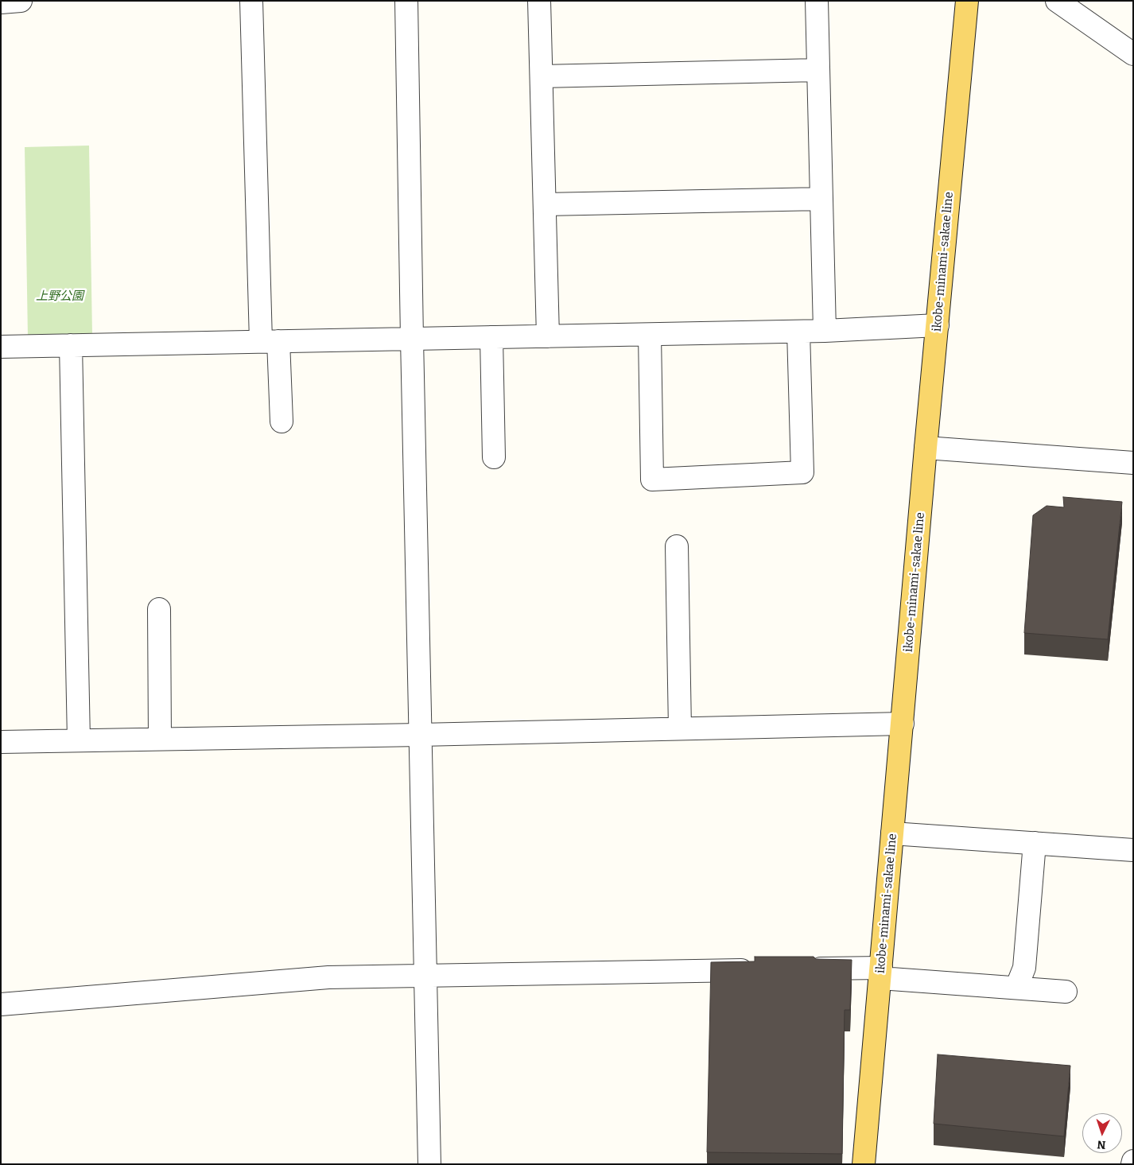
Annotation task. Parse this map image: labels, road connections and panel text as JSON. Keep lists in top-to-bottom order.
{
  "streets": {
    "main road": ["ikobe-minami-sakae line"]
  },
  "parks": ["上野公園"],
  "north": "bottom"
}
